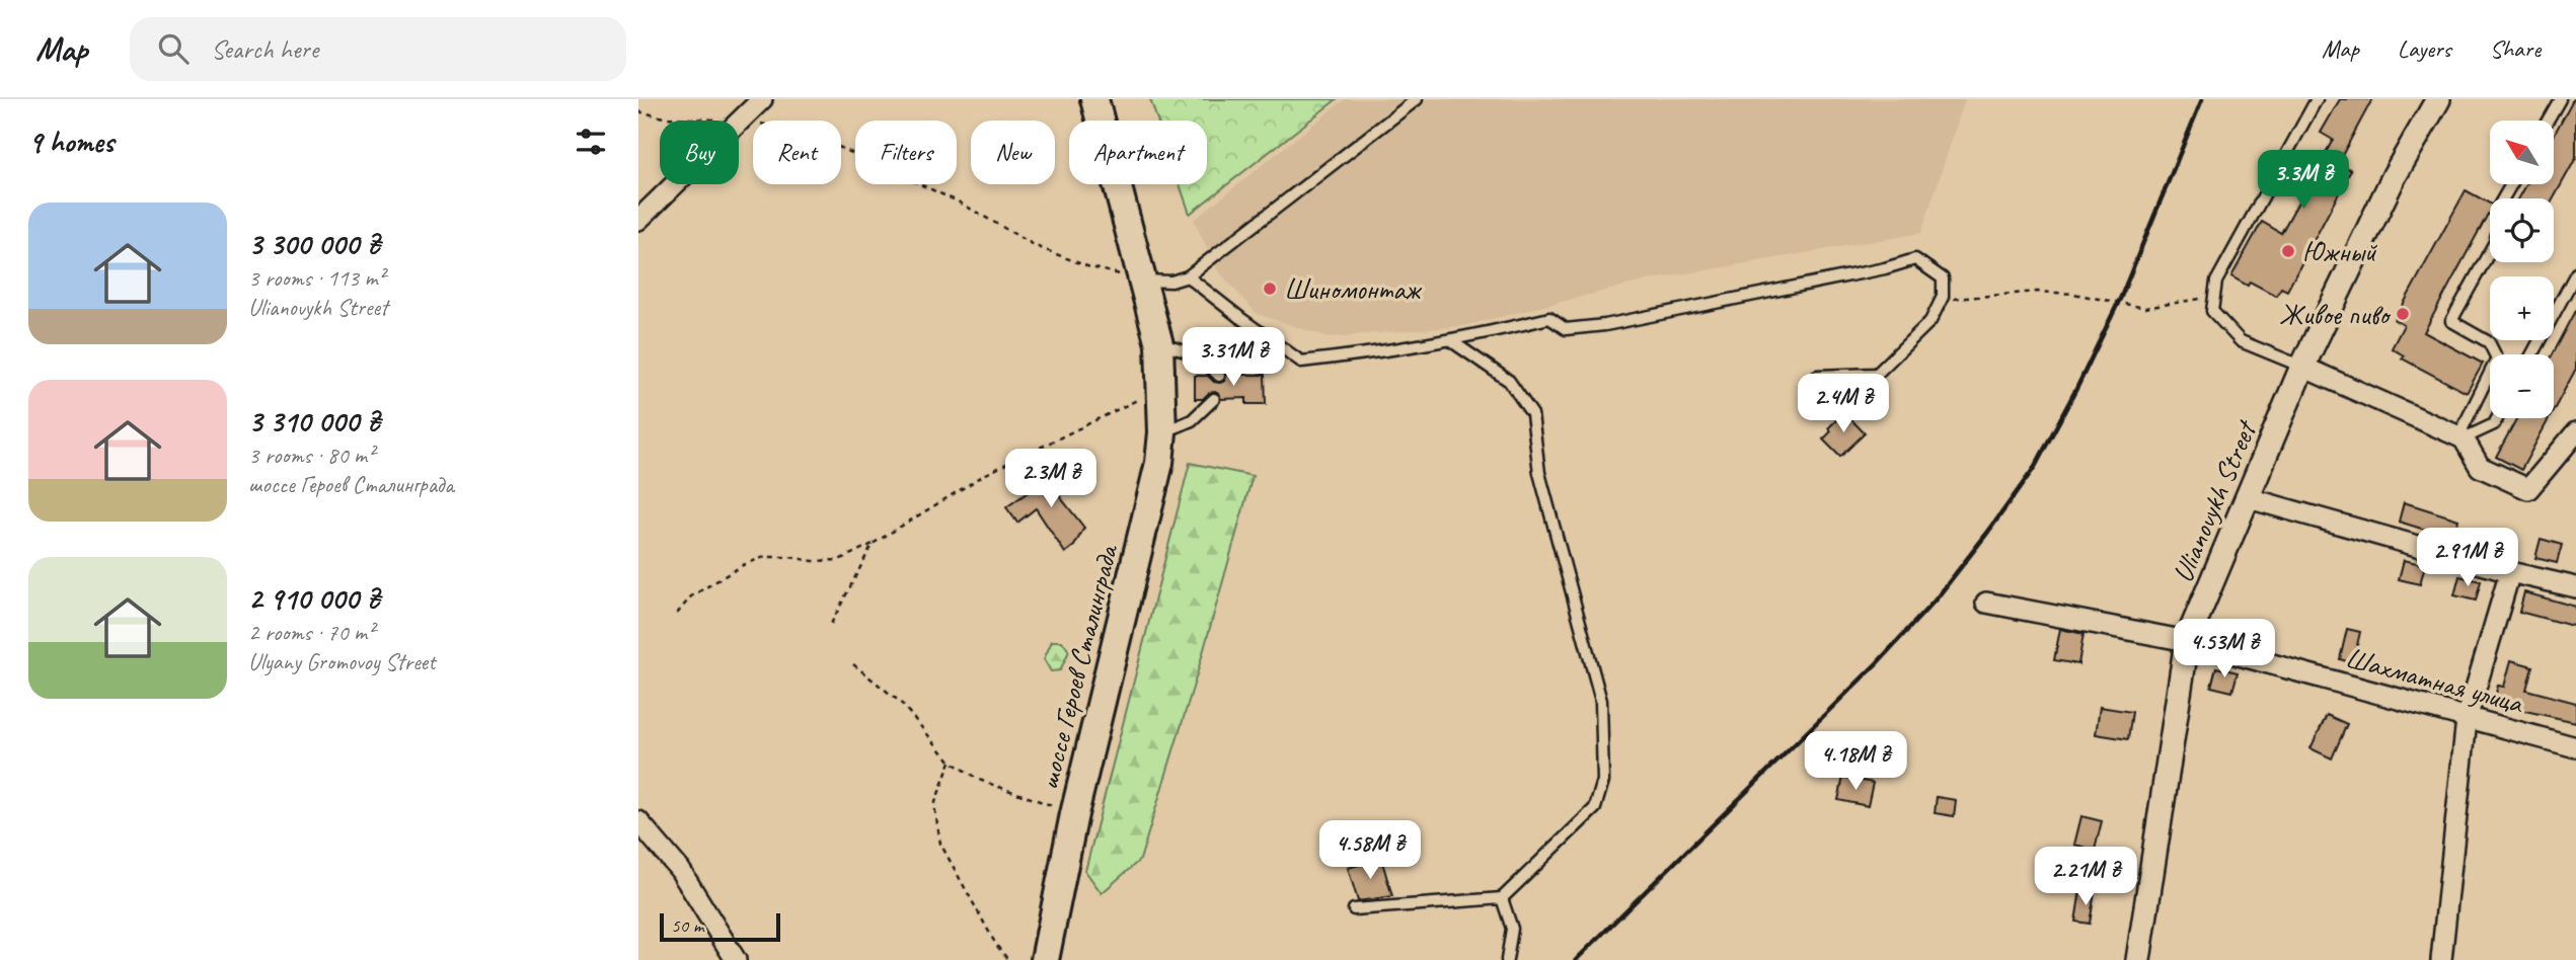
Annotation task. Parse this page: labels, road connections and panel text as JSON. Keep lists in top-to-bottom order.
{
  "streets": {
    "main road": ["шоссе Героев Сталинграда"],
    "street": ["Ulianovykh Street", "Шахматная улица"]
  },
  "crossings": [
    ["Ulianovykh Street", "Шахматная улица"]
  ],
  "places": ["Южный", "Шиномонтаж", "Живое пиво"],
  "scale_bar": "50 m",
  "north": "top left",
  "page": {
    "header": "Map",
    "search": "Search here",
    "nav": ["Map", "Layers", "Share"],
    "heading": "9 homes",
    "map_buttons": ["+", "−"],
    "chip": [
      "Buy",
      "Rent",
      "Filters",
      "New",
      "Apartment"
    ],
    "price": [
      "3.3M ₴",
      "3.31M ₴",
      "2.4M ₴",
      "2.3M ₴",
      "2.91M ₴",
      "4.53M ₴",
      "4.18M ₴",
      "4.58M ₴",
      "2.21M ₴"
    ],
    "list": [
      {
        "name": "3 300 000 ₴",
        "note": "3 rooms · 113 m² · Ulianovykh Street"
      },
      {
        "name": "3 310 000 ₴",
        "note": "3 rooms · 80 m² · шоссе Героев Сталинграда"
      },
      {
        "name": "2 910 000 ₴",
        "note": "2 rooms · 70 m² · Ulyany Gromovoy Street"
      }
    ],
    "scale": "50 m"
  }
}
